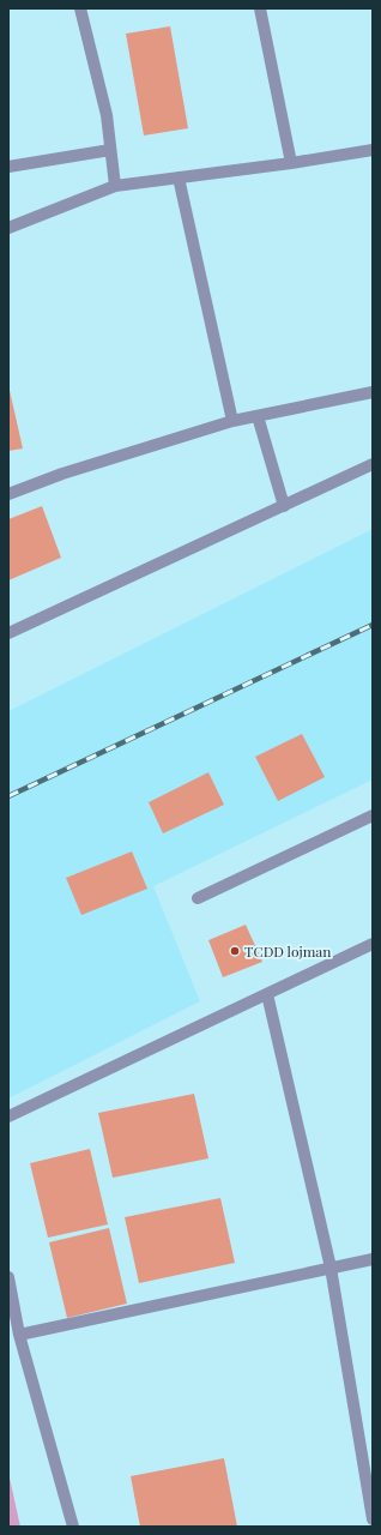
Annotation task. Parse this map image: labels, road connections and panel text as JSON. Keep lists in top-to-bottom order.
{
  "places": ["TCDD lojman"]
}
